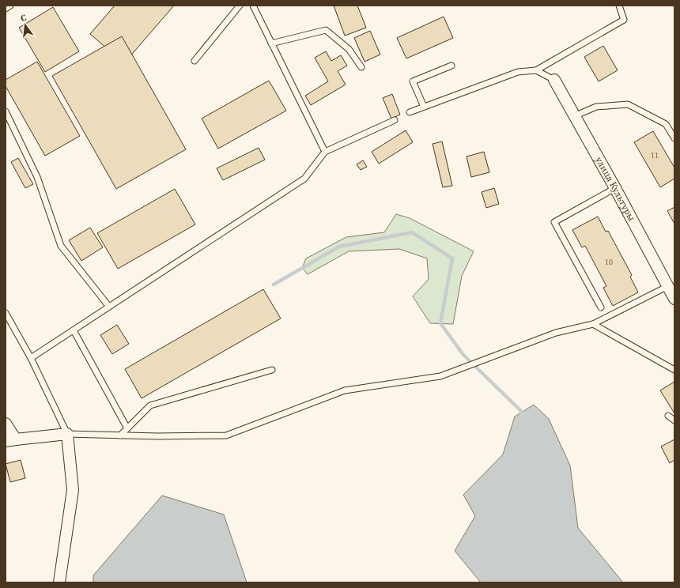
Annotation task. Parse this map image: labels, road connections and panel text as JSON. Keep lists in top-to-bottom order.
{
  "streets": {
    "street": ["улица Культуры"]
  },
  "house_numbers": ["11", "10"],
  "north": "top"
}
